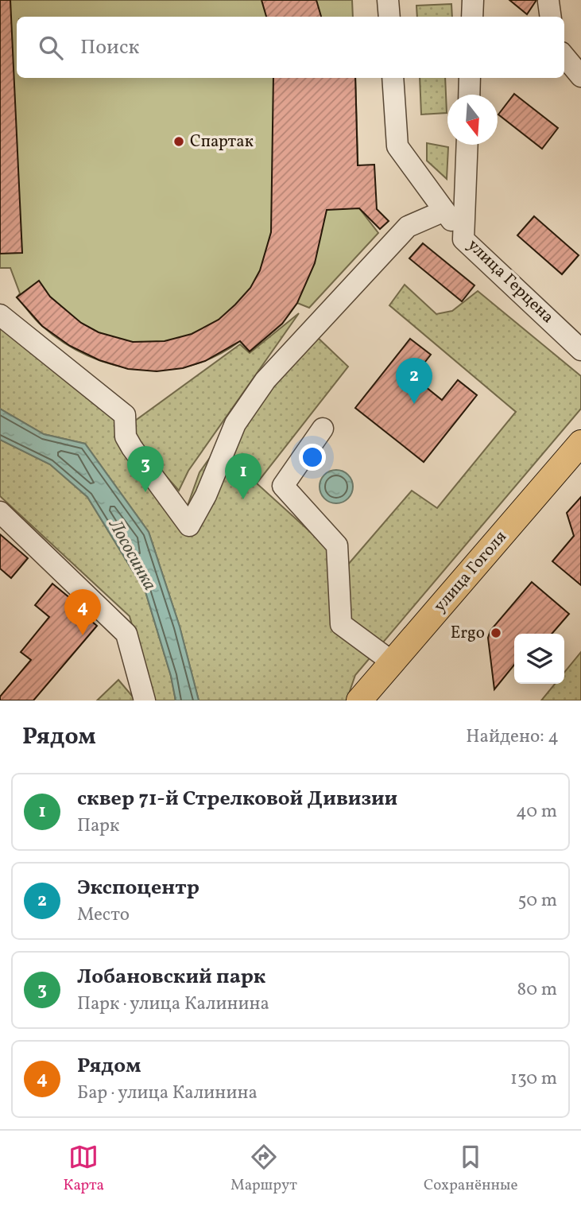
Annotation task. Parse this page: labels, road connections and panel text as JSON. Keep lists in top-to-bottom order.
{
  "streets": {
    "main road": ["улица Гоголя"],
    "street": ["улица Герцена"]
  },
  "water": ["Лососинка"],
  "places": ["Спартак", "Ergo"],
  "north": "bottom",
  "page": {
    "search": "Поиск",
    "pins": [
      "2",
      "3",
      "1",
      "4"
    ],
    "heading": ["Рядом", "Найдено: 4"],
    "list": [
      {
        "mark": "1",
        "name": "сквер 71-й Стрелковой Дивизии",
        "note": "Парк",
        "value": "40 m"
      },
      {
        "mark": "2",
        "name": "Экспоцентр",
        "note": "Место",
        "value": "50 m"
      },
      {
        "mark": "3",
        "name": "Лобановский парк",
        "note": "Парк · улица Калинина",
        "value": "80 m"
      },
      {
        "mark": "4",
        "name": "Рядом",
        "note": "Бар · улица Калинина",
        "value": "130 m"
      }
    ],
    "nav": ["Карта", "Маршрут", "Сохранённые"]
  }
}
